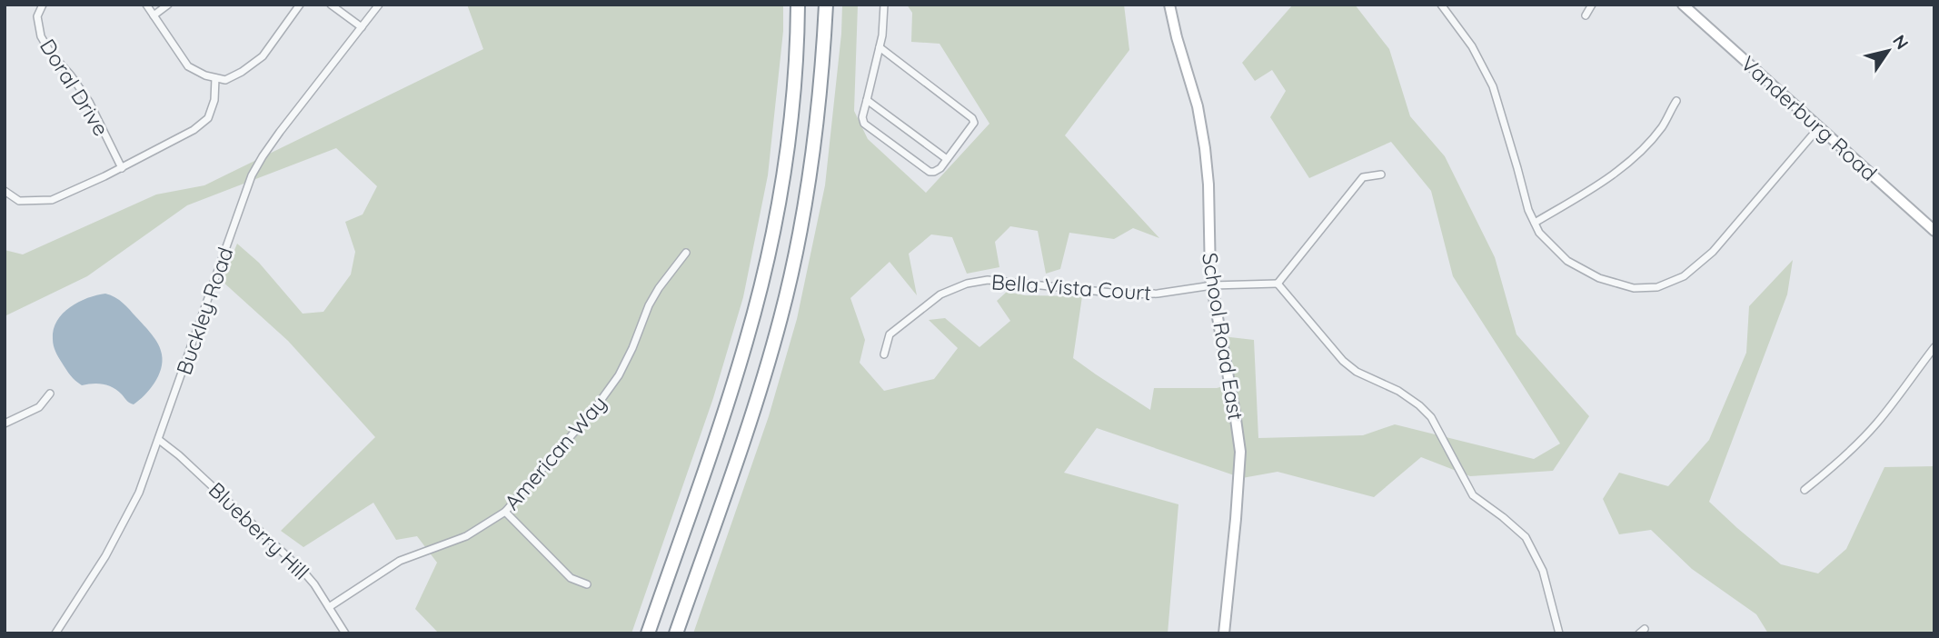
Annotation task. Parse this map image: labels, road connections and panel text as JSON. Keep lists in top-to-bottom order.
{
  "streets": {
    "street": [
      "Doral Drive",
      "Vanderburg Road",
      "Bella Vista Court",
      "Buckley Road",
      "School Road East",
      "American Way",
      "Blueberry Hill"
    ]
  },
  "crossings": [
    ["Bella Vista Court", "School Road East"],
    ["Buckley Road", "Blueberry Hill"],
    ["American Way", "Blueberry Hill"]
  ],
  "north": "top right"
}
